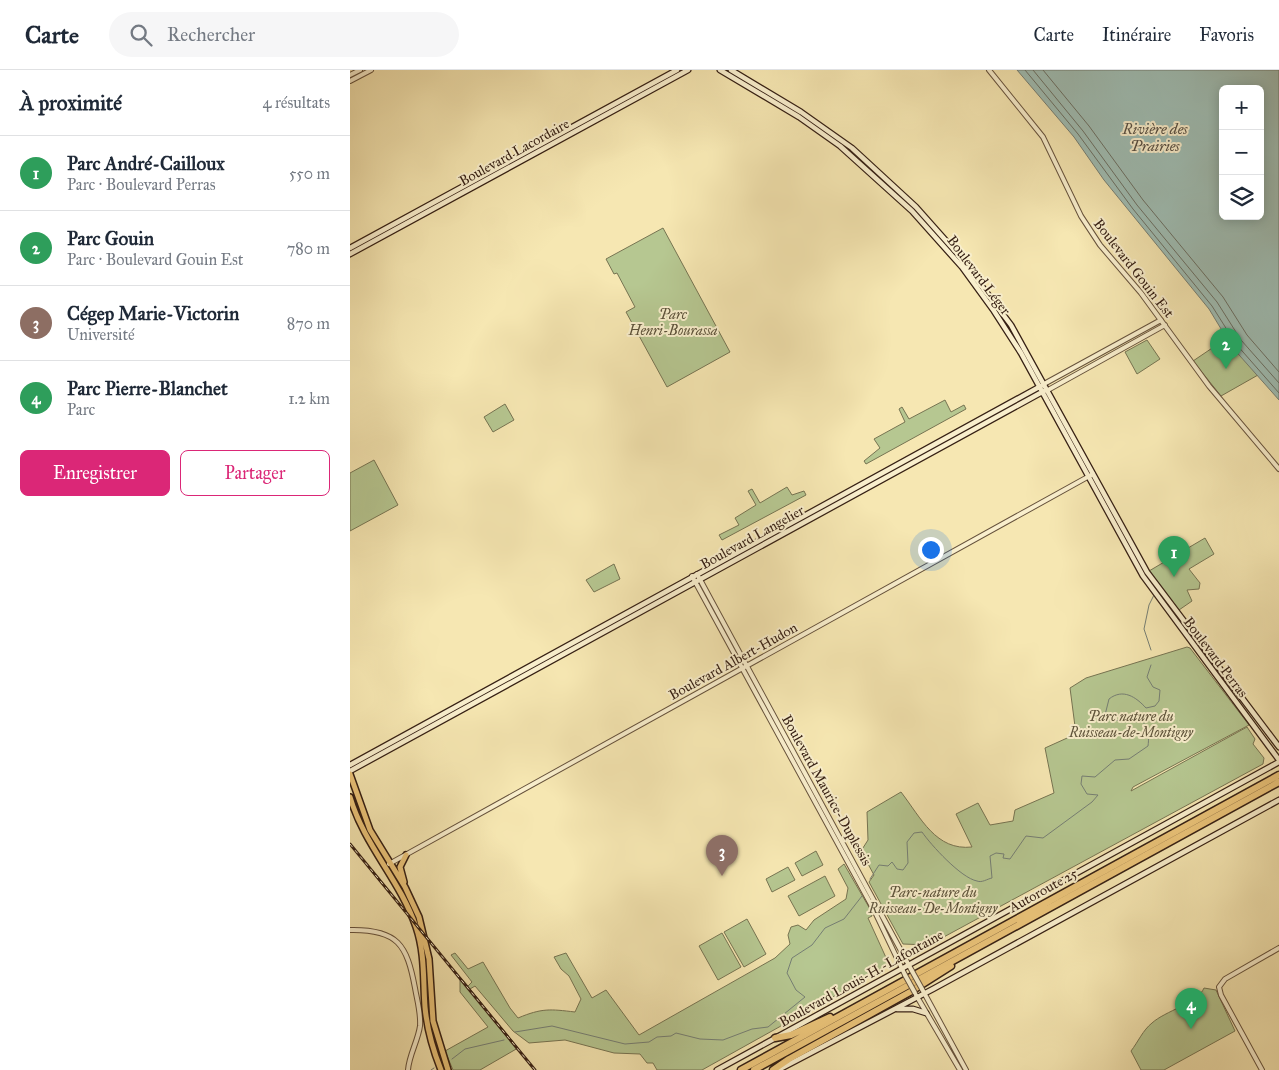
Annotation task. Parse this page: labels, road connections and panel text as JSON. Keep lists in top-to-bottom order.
{
  "streets": {
    "highway": ["Autoroute 25"],
    "main road": [
      "Boulevard Lacordaire",
      "Boulevard Léger",
      "Boulevard Langelier",
      "Boulevard Perras",
      "Boulevard Louis-H.-Lafontaine"
    ],
    "street": ["Boulevard Gouin Est", "Boulevard Albert-Hudon", "Boulevard Maurice-Duplessis"]
  },
  "crossings": [
    ["Boulevard Gouin Est", "Boulevard Langelier"],
    ["Boulevard Léger", "Boulevard Langelier"],
    ["Boulevard Léger", "Boulevard Perras"],
    ["Boulevard Léger", "Boulevard Albert-Hudon"],
    ["Boulevard Langelier", "Boulevard Maurice-Duplessis"],
    ["Boulevard Perras", "Boulevard Louis-H.-Lafontaine"],
    ["Boulevard Albert-Hudon", "Boulevard Maurice-Duplessis"],
    ["Boulevard Maurice-Duplessis", "Boulevard Louis-H.-Lafontaine"]
  ],
  "water": ["Rivière des Prairies"],
  "parks": ["Parc Henri-Bourassa", "Parc nature du Ruisseau-de-Montigny", "Parc-nature du Ruisseau-De-Montigny"],
  "page": {
    "header": "Carte",
    "search": "Rechercher",
    "nav": ["Carte", "Itinéraire", "Favoris"],
    "heading": ["À proximité", "4 résultats"],
    "map_buttons": ["+", "−"],
    "list": [
      {
        "mark": "1",
        "name": "Parc André-Cailloux",
        "note": "Parc · Boulevard Perras",
        "value": "550 m"
      },
      {
        "mark": "2",
        "name": "Parc Gouin",
        "note": "Parc · Boulevard Gouin Est",
        "value": "780 m"
      },
      {
        "mark": "3",
        "name": "Cégep Marie-Victorin",
        "note": "Université",
        "value": "870 m"
      },
      {
        "mark": "4",
        "name": "Parc Pierre-Blanchet",
        "note": "Parc",
        "value": "1.2 km"
      }
    ],
    "pins": [
      "2",
      "1",
      "3",
      "4"
    ],
    "buttons": ["Enregistrer", "Partager"]
  }
}
